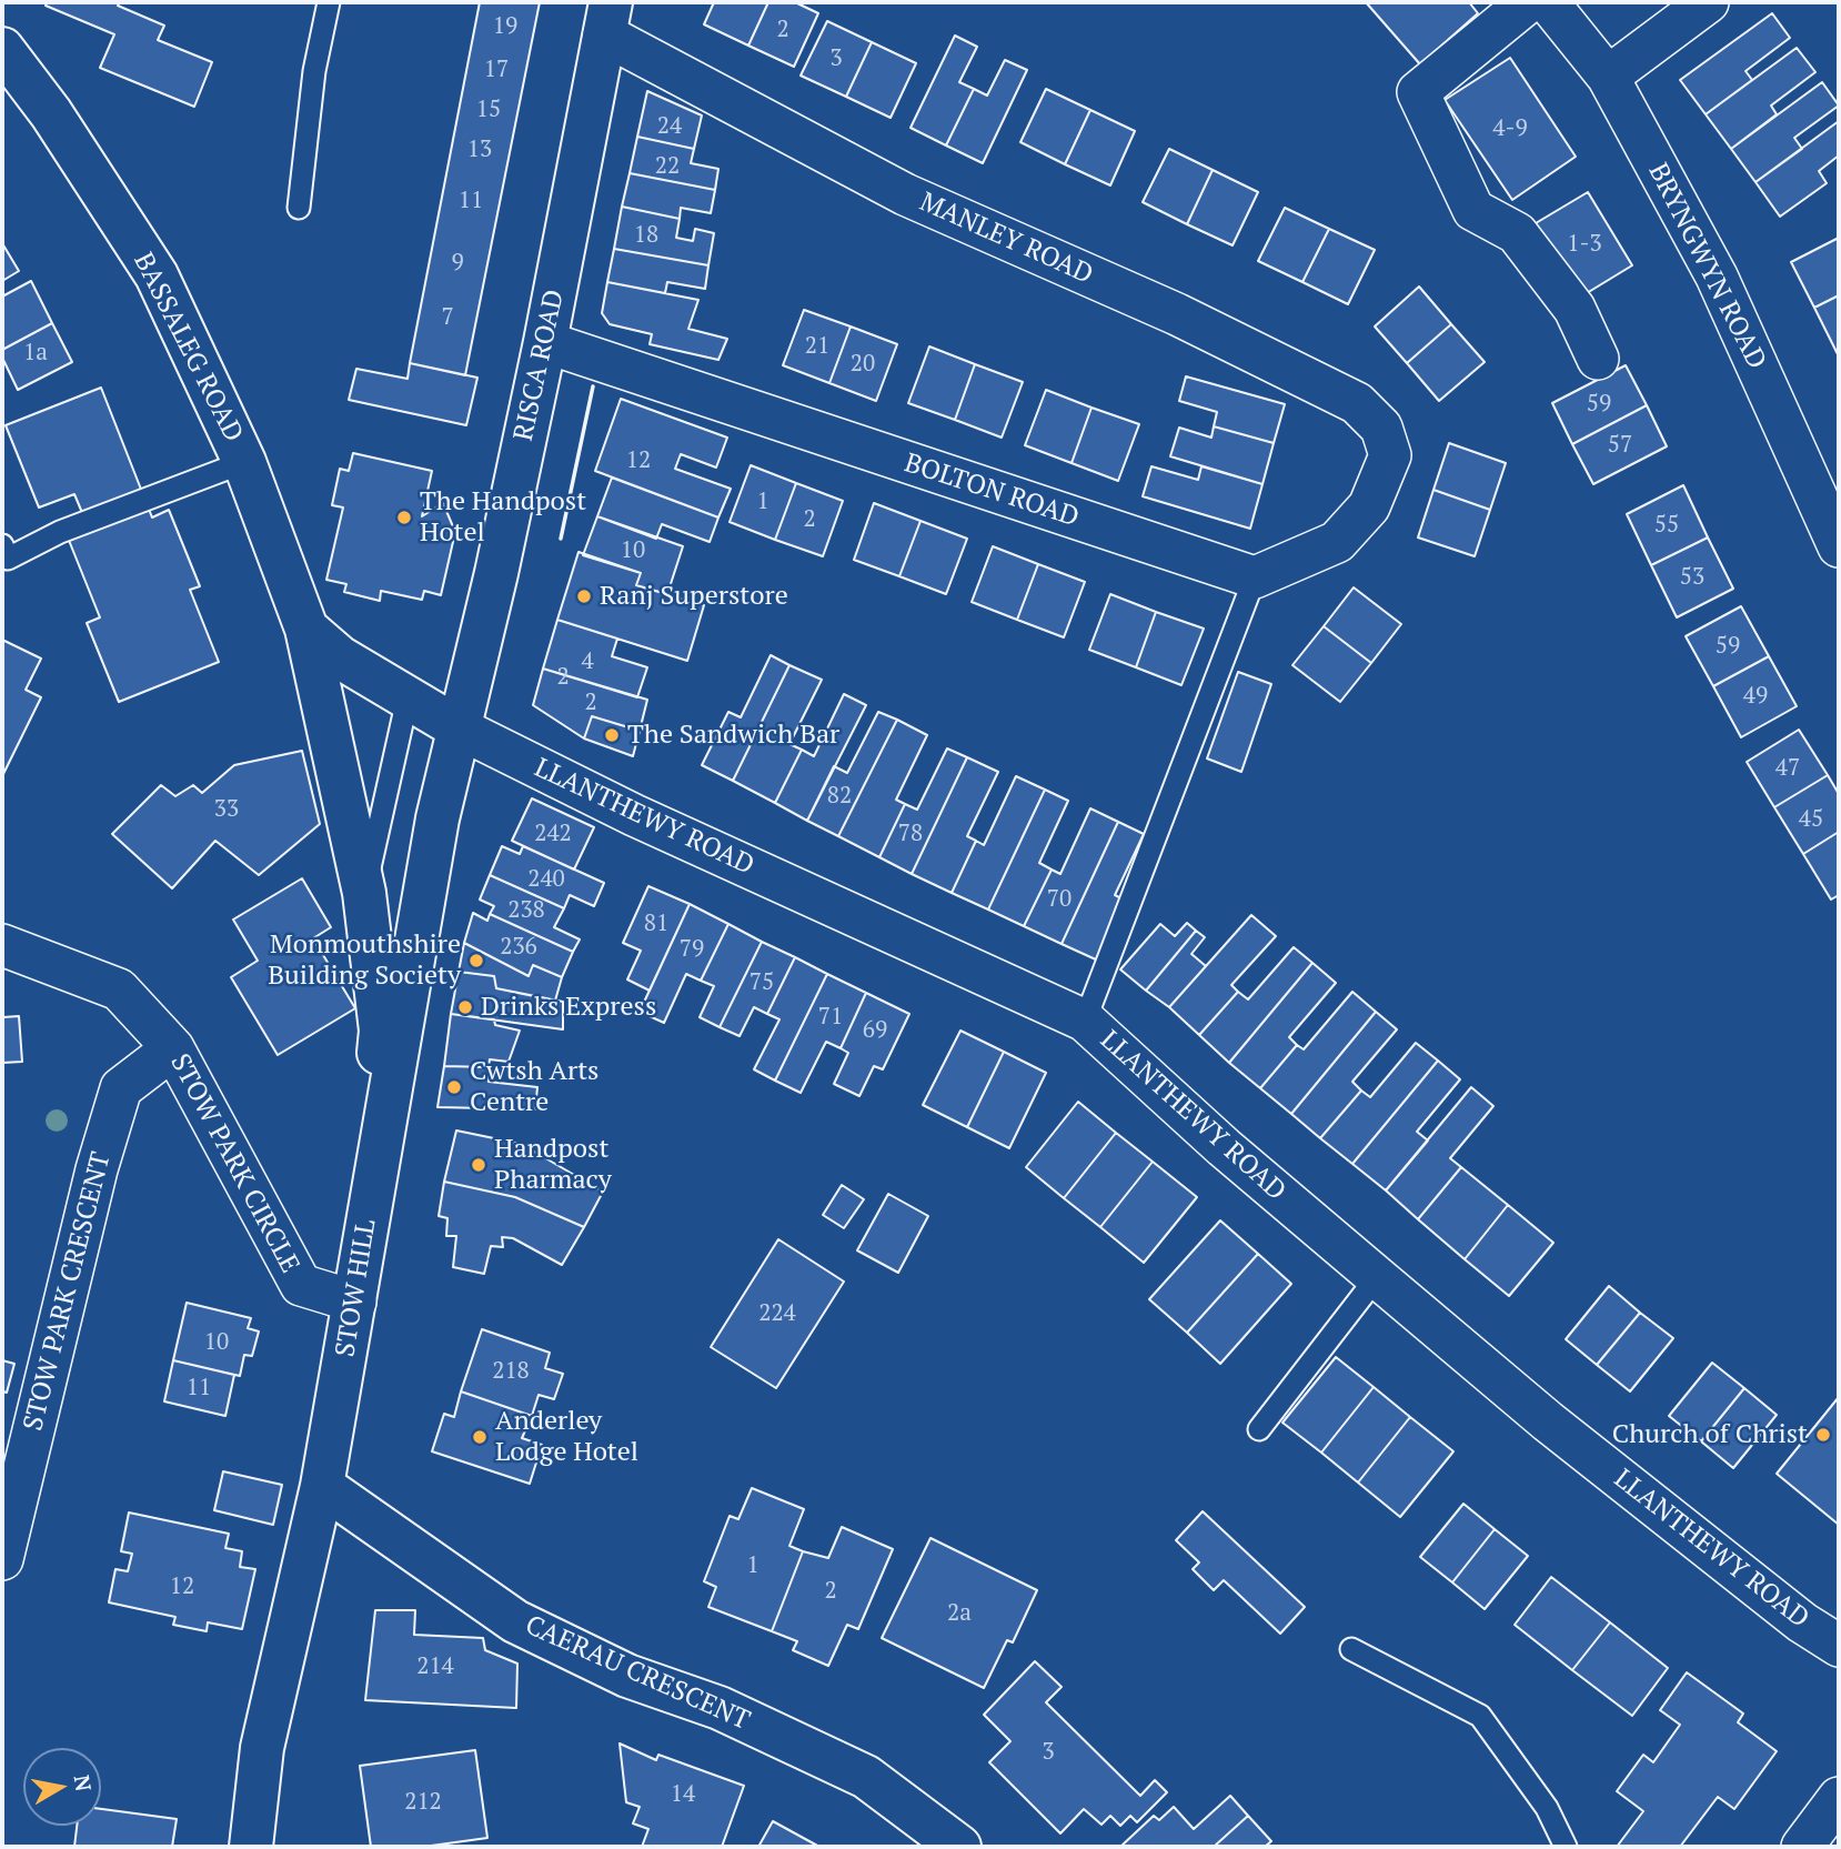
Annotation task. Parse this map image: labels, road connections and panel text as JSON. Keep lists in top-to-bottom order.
{
  "streets": {
    "main road": [
      "BASSALEG ROAD",
      "RISCA ROAD",
      "STOW HILL",
      "CAERAU CRESCENT"
    ],
    "street": [
      "MANLEY ROAD",
      "BRYNGWYN ROAD",
      "BOLTON ROAD",
      "LLANTHEWY ROAD",
      "STOW PARK CIRCLE",
      "STOW PARK CRESCENT"
    ]
  },
  "crossings": [
    ["MANLEY ROAD", "RISCA ROAD"],
    ["MANLEY ROAD", "BOLTON ROAD"],
    ["BASSALEG ROAD", "RISCA ROAD"],
    ["BASSALEG ROAD", "LLANTHEWY ROAD"],
    ["BASSALEG ROAD", "STOW HILL"],
    ["RISCA ROAD", "BOLTON ROAD"],
    ["RISCA ROAD", "LLANTHEWY ROAD"],
    ["RISCA ROAD", "STOW HILL"],
    ["LLANTHEWY ROAD", "STOW HILL"],
    ["STOW PARK CIRCLE", "STOW HILL"],
    ["STOW PARK CIRCLE", "STOW PARK CRESCENT"],
    ["STOW HILL", "CAERAU CRESCENT"]
  ],
  "places": [
    "The Handpost Hotel",
    "Ranj Superstore",
    "The Sandwich Bar",
    "Monmouthshire Building Society",
    "Drinks Express",
    "Cwtsh Arts Centre",
    "Handpost Pharmacy",
    "Church of Christ",
    "Anderley Lodge Hotel"
  ],
  "house_numbers": [
    "19",
    "2",
    "3",
    "17",
    "15",
    "24",
    "4-9",
    "13",
    "22",
    "11",
    "18",
    "1-3",
    "9",
    "7",
    "21",
    "1a",
    "20",
    "59",
    "57",
    "12",
    "1",
    "2",
    "55",
    "10",
    "53",
    "59",
    "4",
    "2",
    "49",
    "2",
    "47",
    "82",
    "33",
    "45",
    "242",
    "78",
    "240",
    "70",
    "238",
    "81",
    "236",
    "79",
    "75",
    "71",
    "69",
    "224",
    "10",
    "218",
    "11",
    "1",
    "12",
    "2",
    "2a",
    "214",
    "3",
    "14",
    "212"
  ],
  "north": "right"
}
